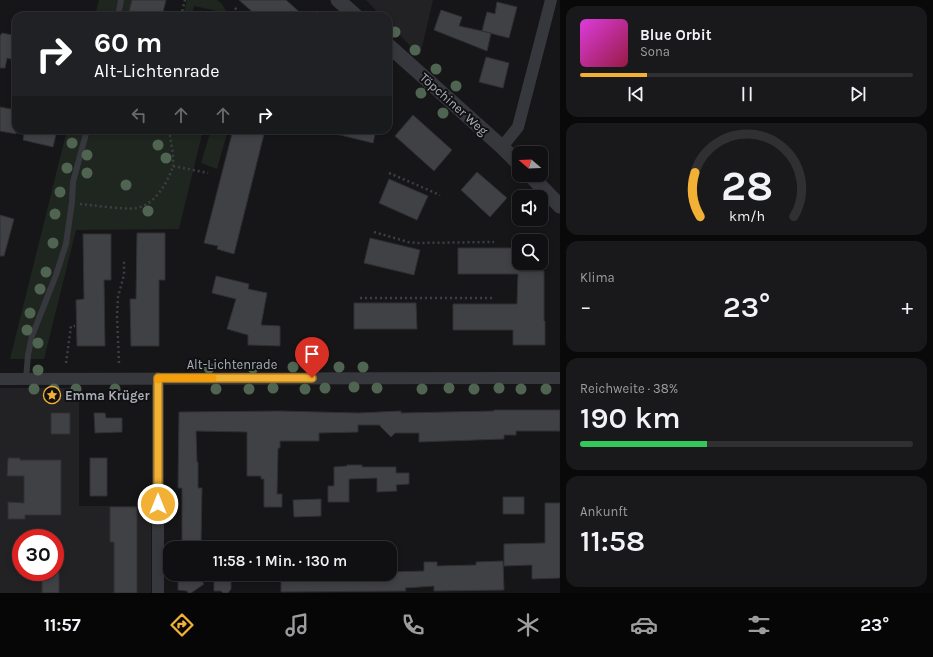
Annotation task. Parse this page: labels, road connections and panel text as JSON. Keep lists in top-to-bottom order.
{
  "streets": {
    "street": ["Töpchiner Weg", "Alt-Lichtenrade"]
  },
  "places": {
    "place": ["Emma Krüger"]
  },
  "north": "left",
  "page": {
    "turn": ["60 m", "Alt-Lichtenrade"],
    "song": ["Blue Orbit", "Sona"],
    "tile": [
      "Klima",
      ["Reichweite · 38%", "190 km"],
      ["Ankunft", "11:58"]
    ],
    "heat": ["−", "23°", "+"],
    "limit": "30",
    "trip": "11:58 · 1 Min. · 130 m",
    "tabs": ["11:57", "23°"],
    "gauge": ["28", "km/h"]
  }
}
